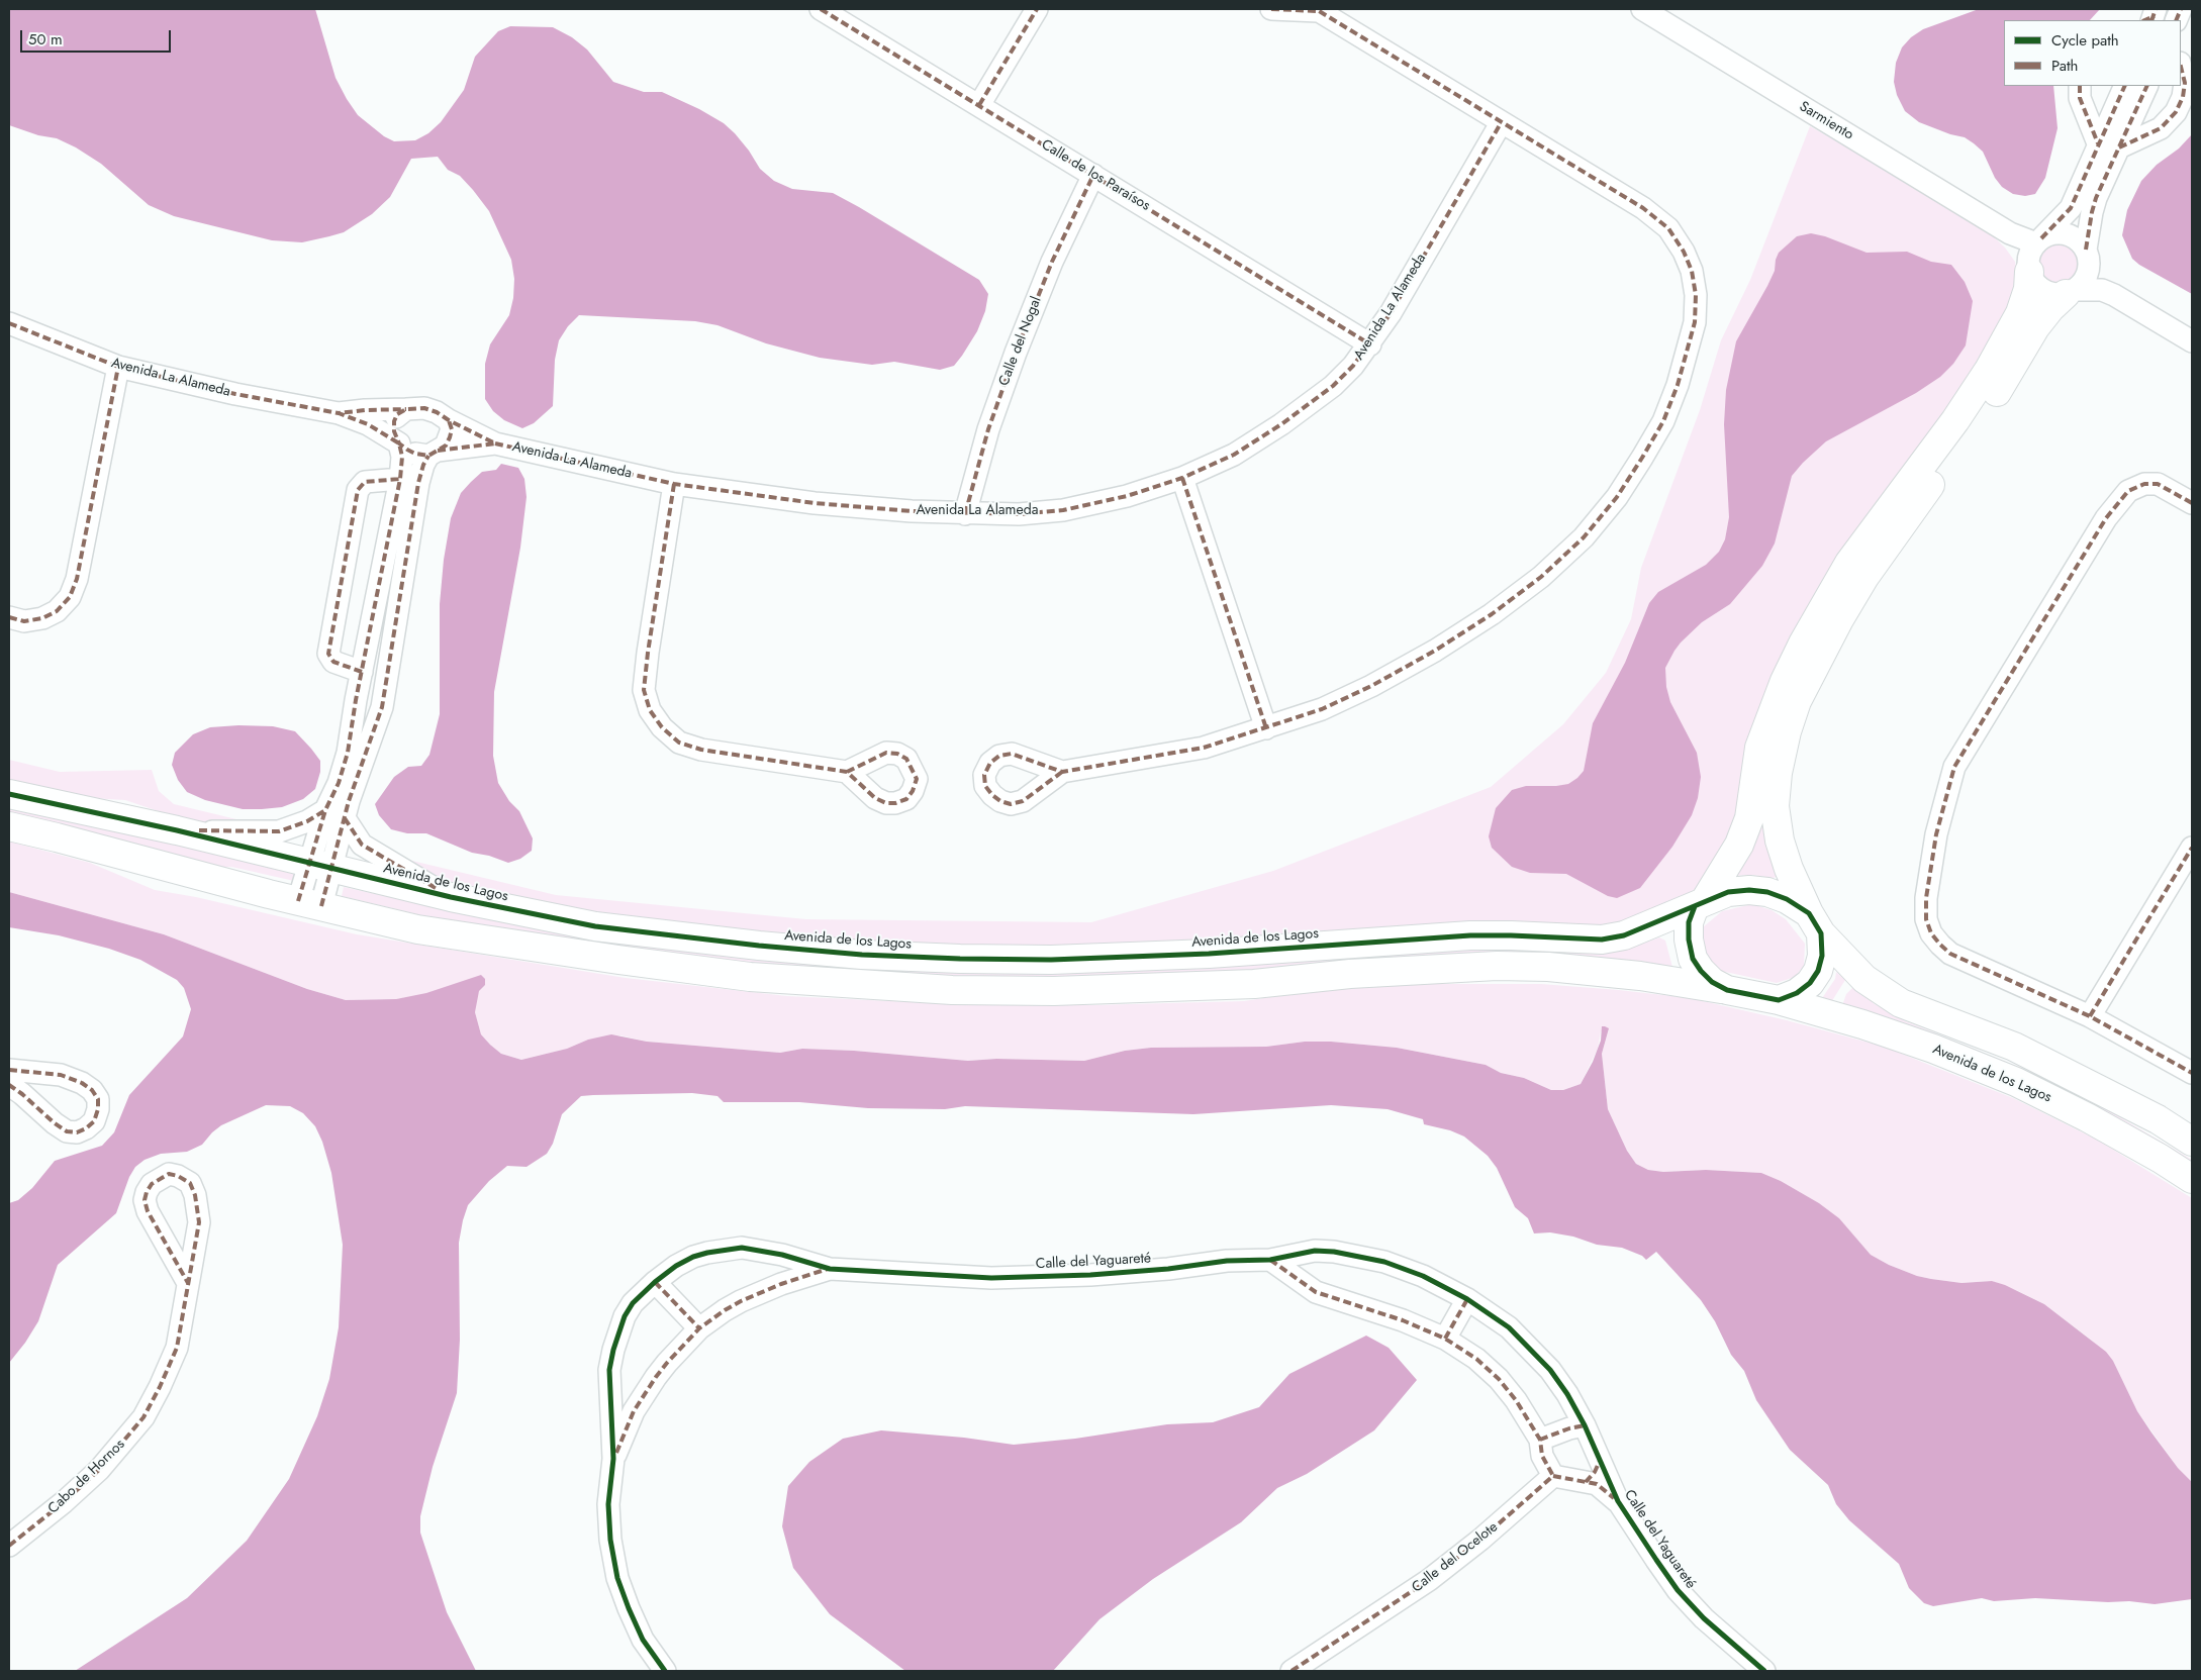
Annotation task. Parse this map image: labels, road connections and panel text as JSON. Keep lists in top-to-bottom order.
{
  "streets": {
    "street": [
      "Sarmiento",
      "Calle de los Paraísos",
      "Avenida La Alameda",
      "Calle del Nogal",
      "Avenida de los Lagos",
      "Calle del Yaguareté",
      "Cabo de Hornos",
      "Calle del Ocelote"
    ]
  },
  "crossings": [
    ["Calle de los Paraísos", "Avenida La Alameda"],
    ["Calle de los Paraísos", "Calle del Nogal"],
    ["Avenida La Alameda", "Calle del Nogal"],
    ["Calle del Yaguareté", "Calle del Ocelote"]
  ],
  "legend": ["Cycle path", "Path"],
  "scale_bar": "50 m"
}
